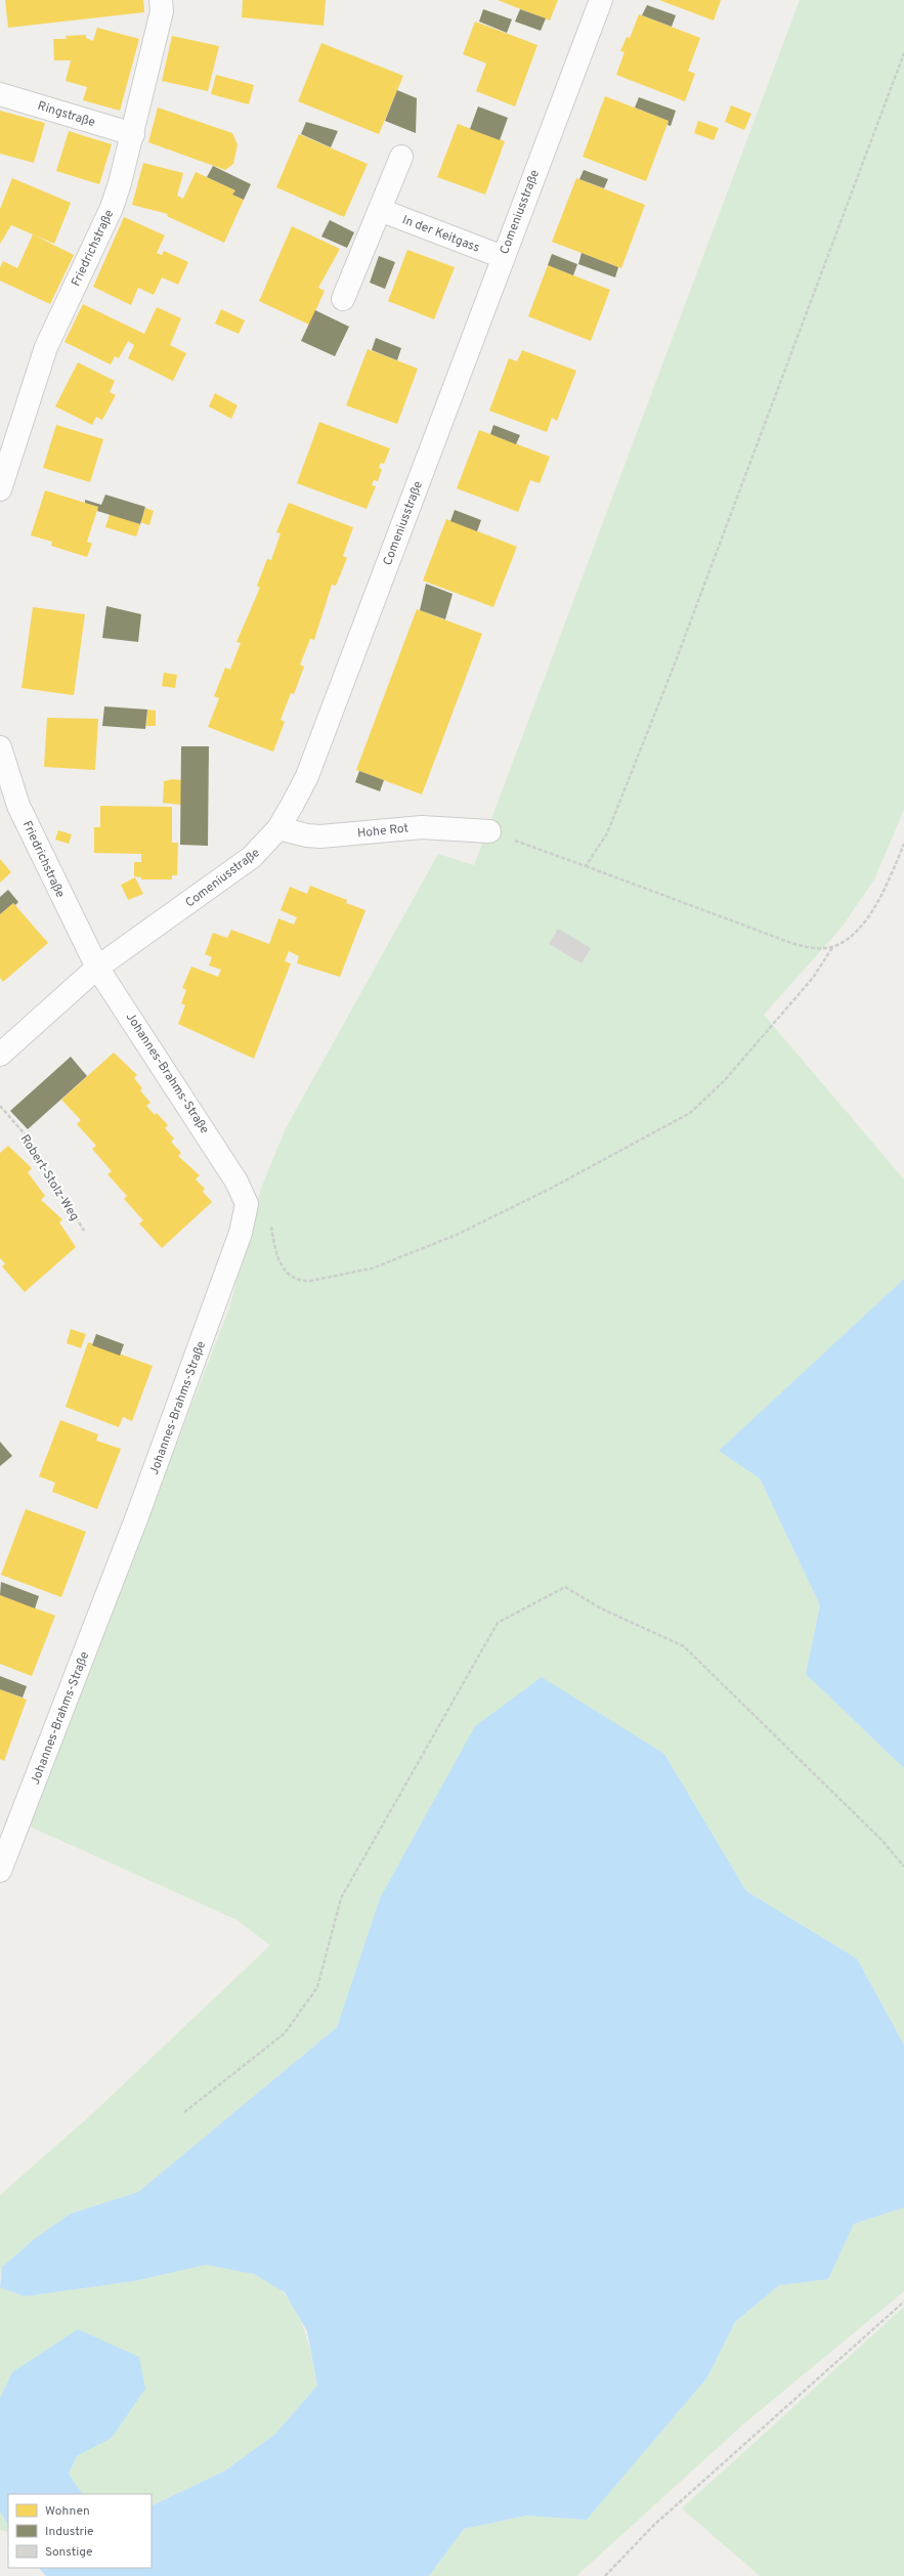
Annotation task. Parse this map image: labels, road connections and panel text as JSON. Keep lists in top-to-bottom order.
{
  "streets": {
    "street": [
      "Ringstraße",
      "Comeniusstraße",
      "In der Keitgass",
      "Friedrichstraße",
      "Hohe Rot",
      "Johannes-Brahms-Straße"
    ],
    "path": ["Robert-Stolz-Weg"]
  },
  "crossings": [
    ["Ringstraße", "Friedrichstraße"],
    ["Comeniusstraße", "In der Keitgass"],
    ["Comeniusstraße", "Friedrichstraße"],
    ["Comeniusstraße", "Hohe Rot"],
    ["Comeniusstraße", "Johannes-Brahms-Straße"],
    ["Friedrichstraße", "Johannes-Brahms-Straße"]
  ],
  "legend": ["Wohnen", "Industrie", "Sonstige"]
}
